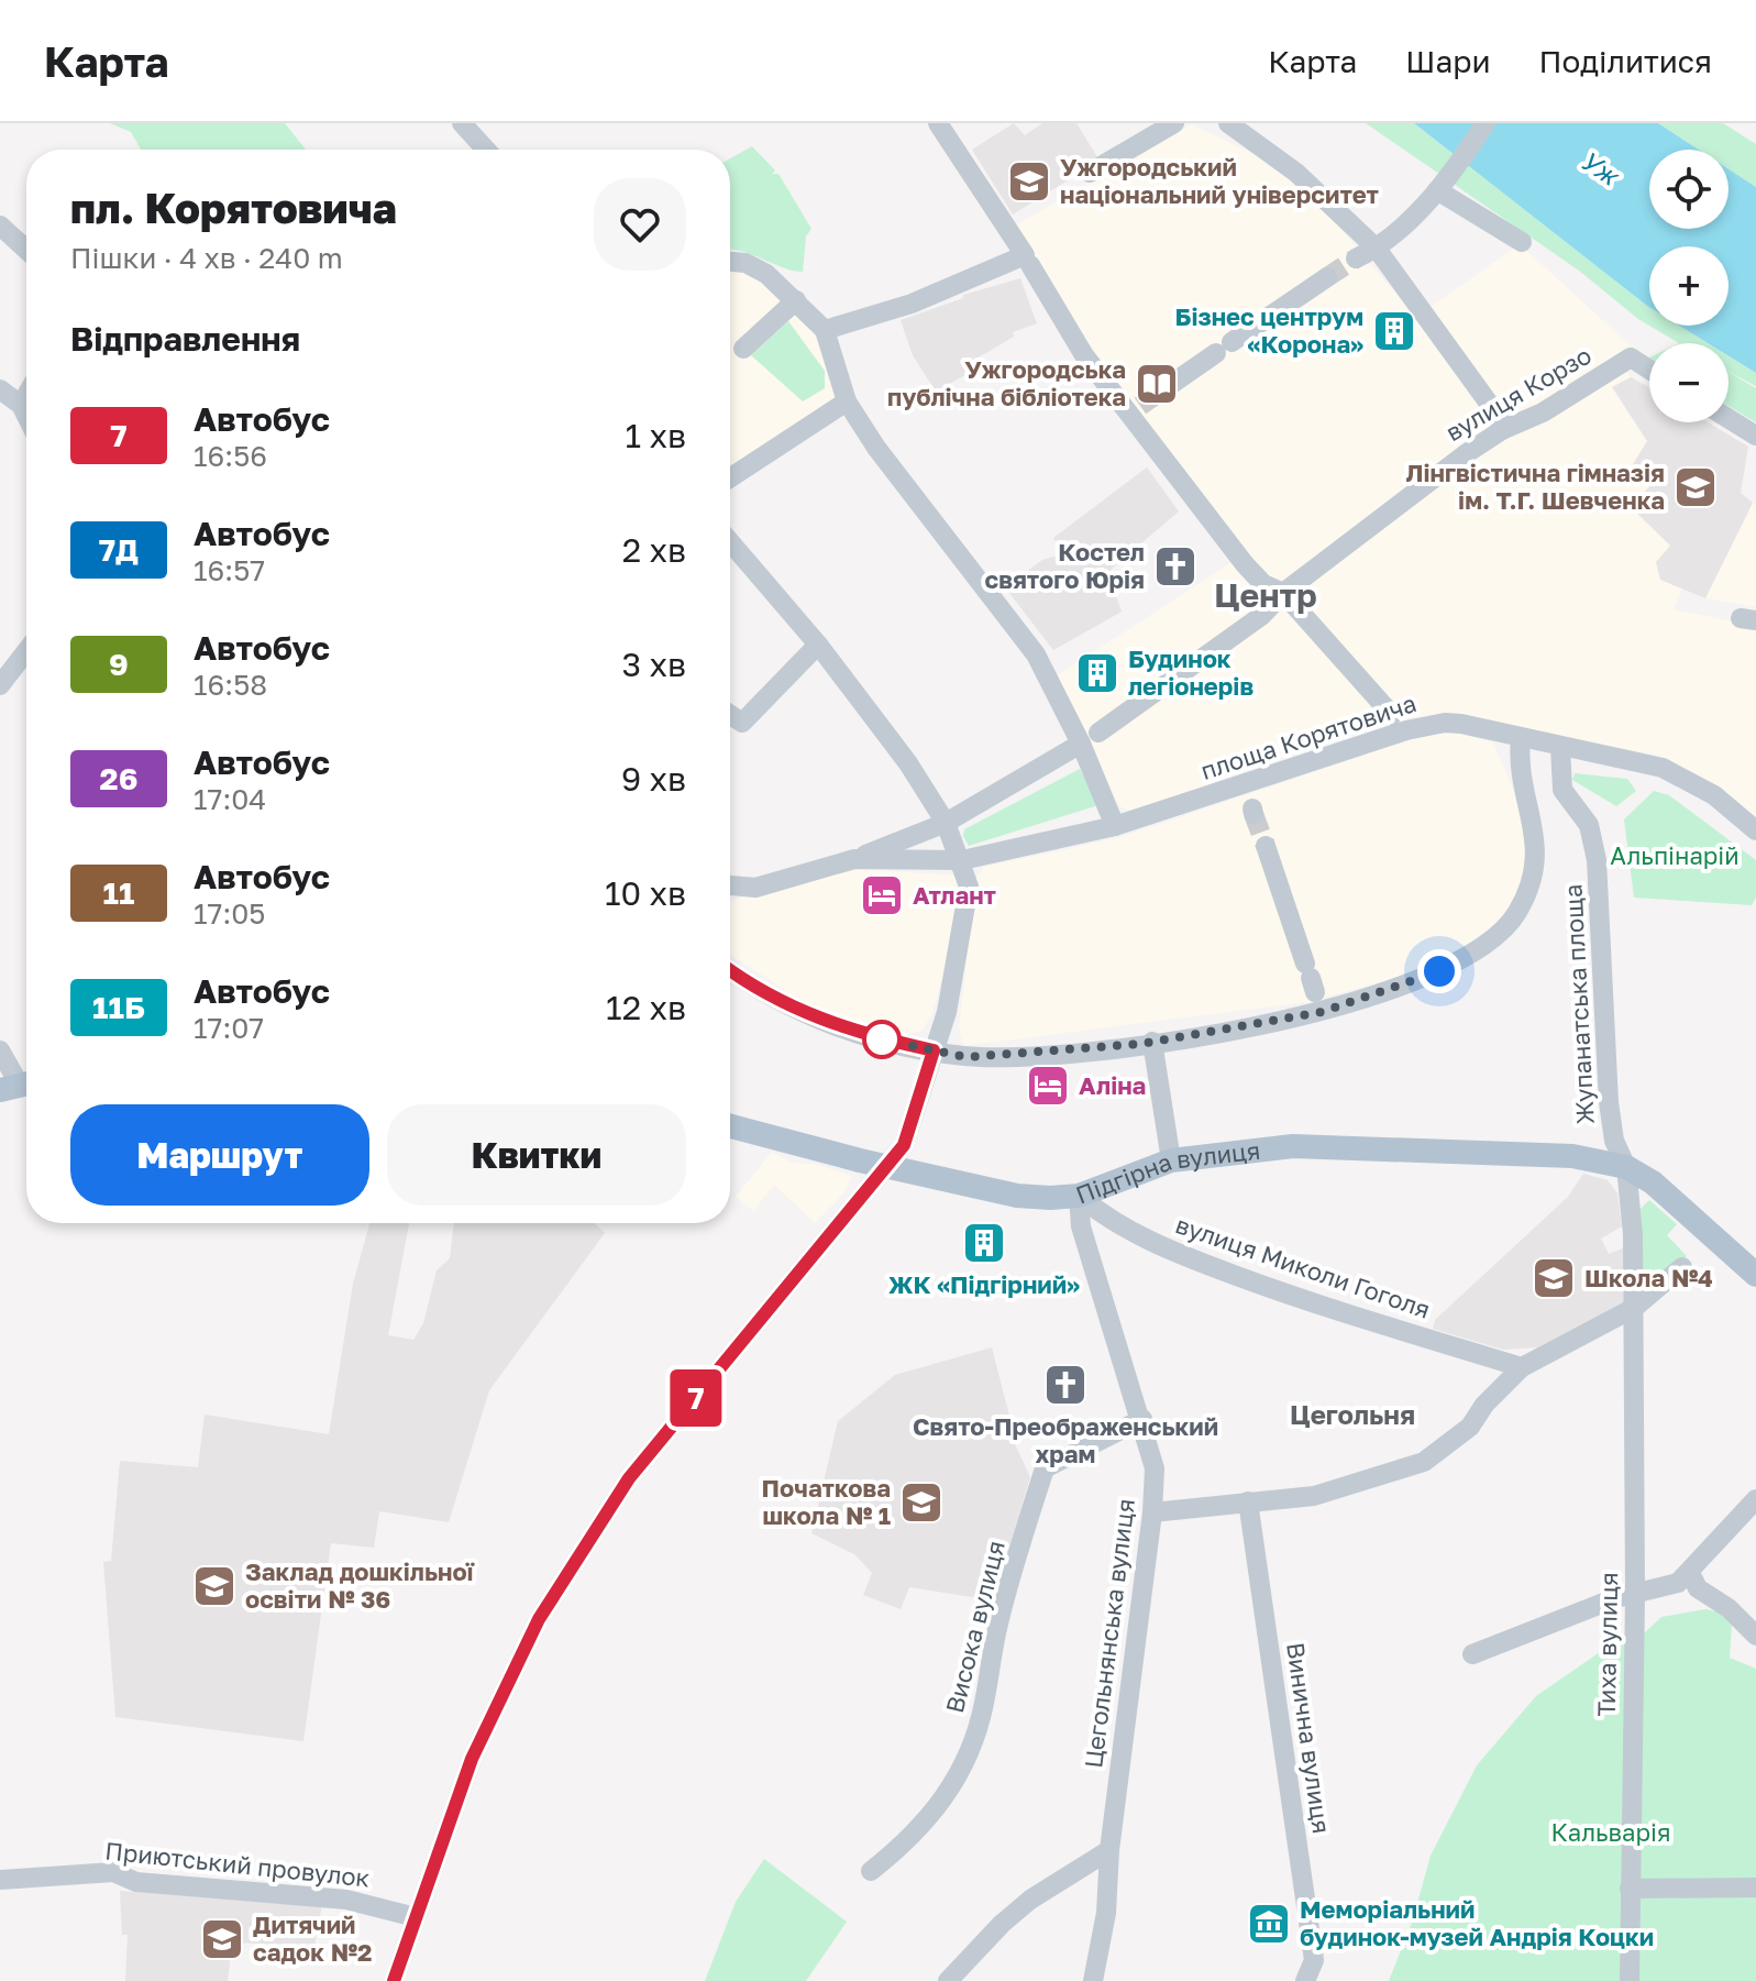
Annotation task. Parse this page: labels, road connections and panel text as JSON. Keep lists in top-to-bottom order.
{
  "streets": {
    "main road": ["Підгірна вулиця"],
    "street": [
      "вулиця Корзо",
      "площа Корятовича",
      "Жупанатська площа",
      "вулиця Миколи Гоголя",
      "Висока вулиця",
      "Цегольнянська вулиця",
      "Тиха вулиця",
      "Винична вулиця",
      "Приютський провулок"
    ]
  },
  "crossings": [
    ["вулиця Корзо", "площа Корятовича"],
    ["Жупанатська площа", "Підгірна вулиця"],
    ["Жупанатська площа", "Тиха вулиця"],
    ["Підгірна вулиця", "вулиця Миколи Гоголя"],
    ["Підгірна вулиця", "Цегольнянська вулиця"],
    ["вулиця Миколи Гоголя", "Цегольнянська вулиця"],
    ["Висока вулиця", "Цегольнянська вулиця"]
  ],
  "districts": ["Центр", "Цегольня"],
  "water": ["Уж"],
  "parks": ["Альпінарій", "Кальварія"],
  "places": {
    "school or university": [
      "Ужгородський національний університет",
      "Лінгвістична гімназія ім. Т.Г. Шевченка",
      "Школа №4",
      "Початкова школа № 1",
      "Заклад дошкільної освіти № 36",
      "Дитячий садок №2"
    ],
    "building": ["Бізнес центрум «Корона»", "Будинок легіонерів", "ЖК «Підгірний»"],
    "library": ["Ужгородська публічна бібліотека"],
    "church": ["Костел святого Юрія", "Свято-Преображенський храм"],
    "hotel": ["Атлант", "Аліна"],
    "museum": ["Меморіальний будинок-музей Андрія Коцки"]
  },
  "lines": ["bus line 7"],
  "page": {
    "header": "Карта",
    "nav": ["Карта", "Шари", "Поділитися"],
    "on_map": "7",
    "map_buttons": ["+", "−"],
    "heading": [
      ["пл. Корятовича", "Пішки · 4 хв · 240 m"],
      "Відправлення"
    ],
    "list": [
      {
        "mark": "7",
        "name": "Автобус",
        "note": "16:56",
        "value": "1 хв"
      },
      {
        "mark": "7Д",
        "name": "Автобус",
        "note": "16:57",
        "value": "2 хв"
      },
      {
        "mark": "9",
        "name": "Автобус",
        "note": "16:58",
        "value": "3 хв"
      },
      {
        "mark": "26",
        "name": "Автобус",
        "note": "17:04",
        "value": "9 хв"
      },
      {
        "mark": "11",
        "name": "Автобус",
        "note": "17:05",
        "value": "10 хв"
      },
      {
        "mark": "11Б",
        "name": "Автобус",
        "note": "17:07",
        "value": "12 хв"
      }
    ],
    "buttons": ["Маршрут", "Квитки"]
  }
}
